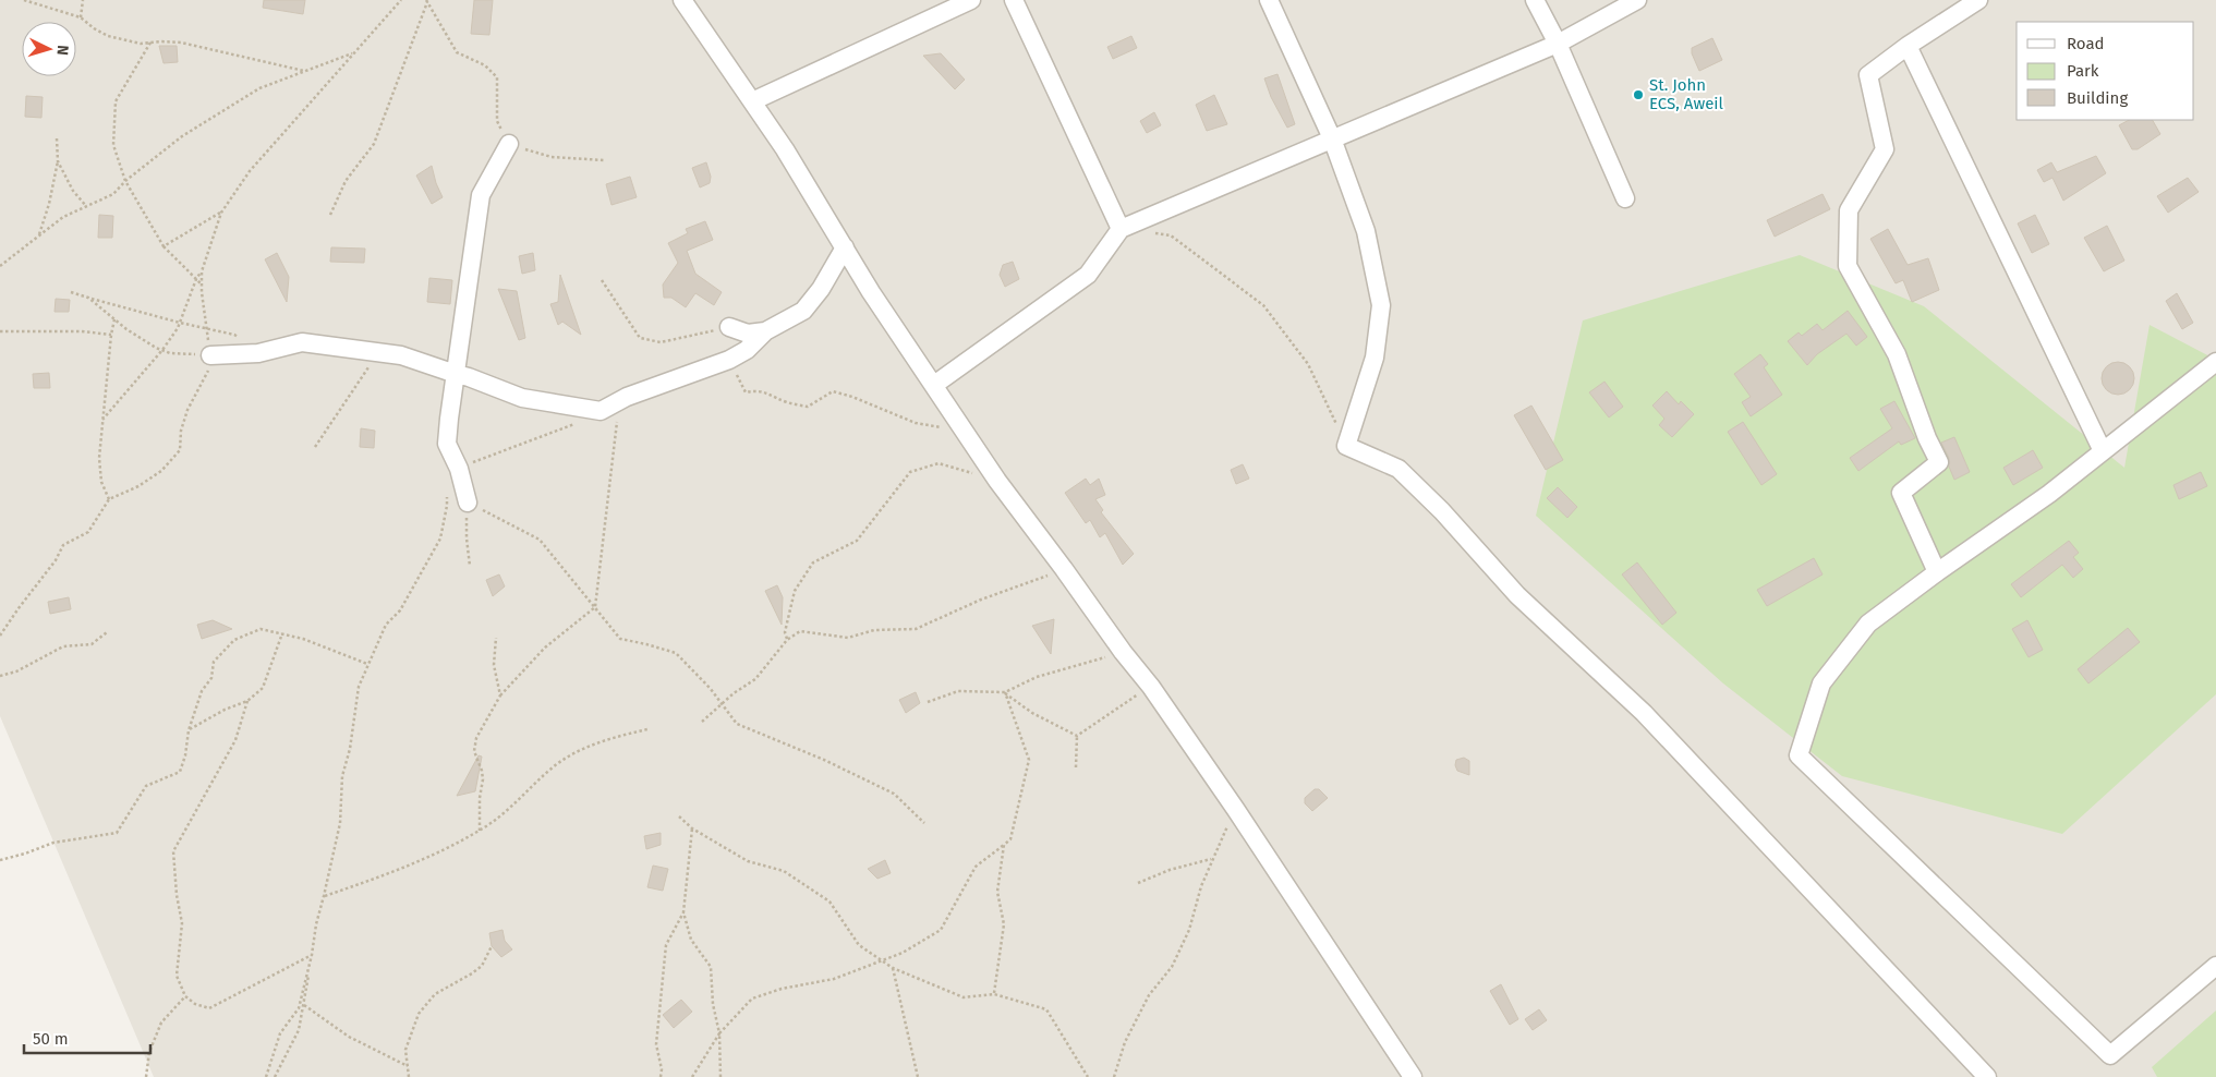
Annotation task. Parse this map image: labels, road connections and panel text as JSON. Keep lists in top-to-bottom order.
{
  "places": ["St. John ECS, Aweil"],
  "legend": ["Road", "Park", "Building"],
  "scale_bar": "50 m",
  "north": "right"
}
